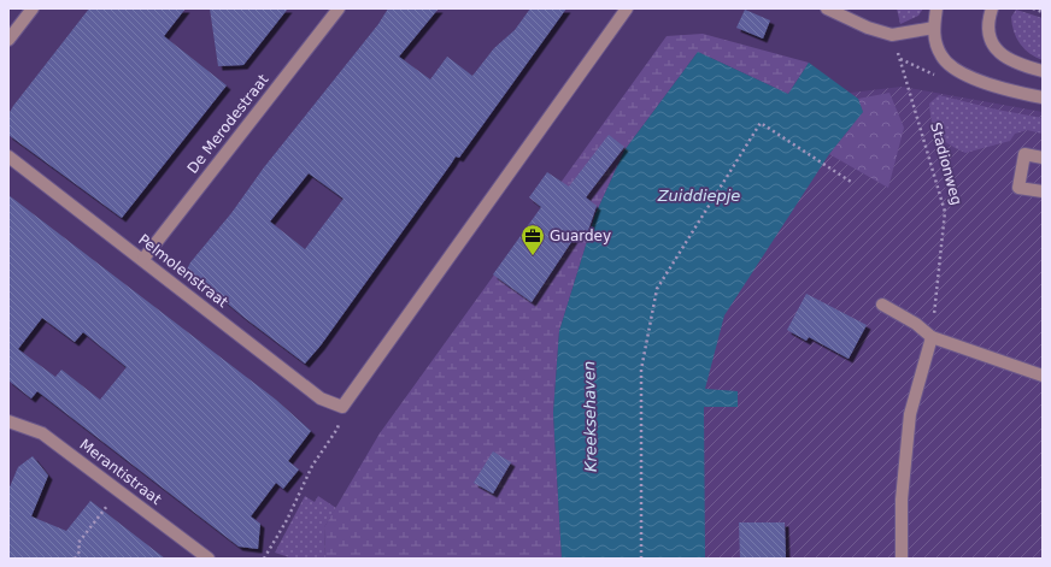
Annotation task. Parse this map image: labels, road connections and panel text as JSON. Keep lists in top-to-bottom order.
{
  "streets": {
    "street": ["De Merodestraat", "Pelmolenstraat", "Merantistraat"],
    "path": ["Stadionweg"]
  },
  "crossings": [
    ["De Merodestraat", "Pelmolenstraat"]
  ],
  "water": ["Zuiddiepje", "Kreeksehaven"],
  "places": {
    "office": ["Guardey"]
  }
}
